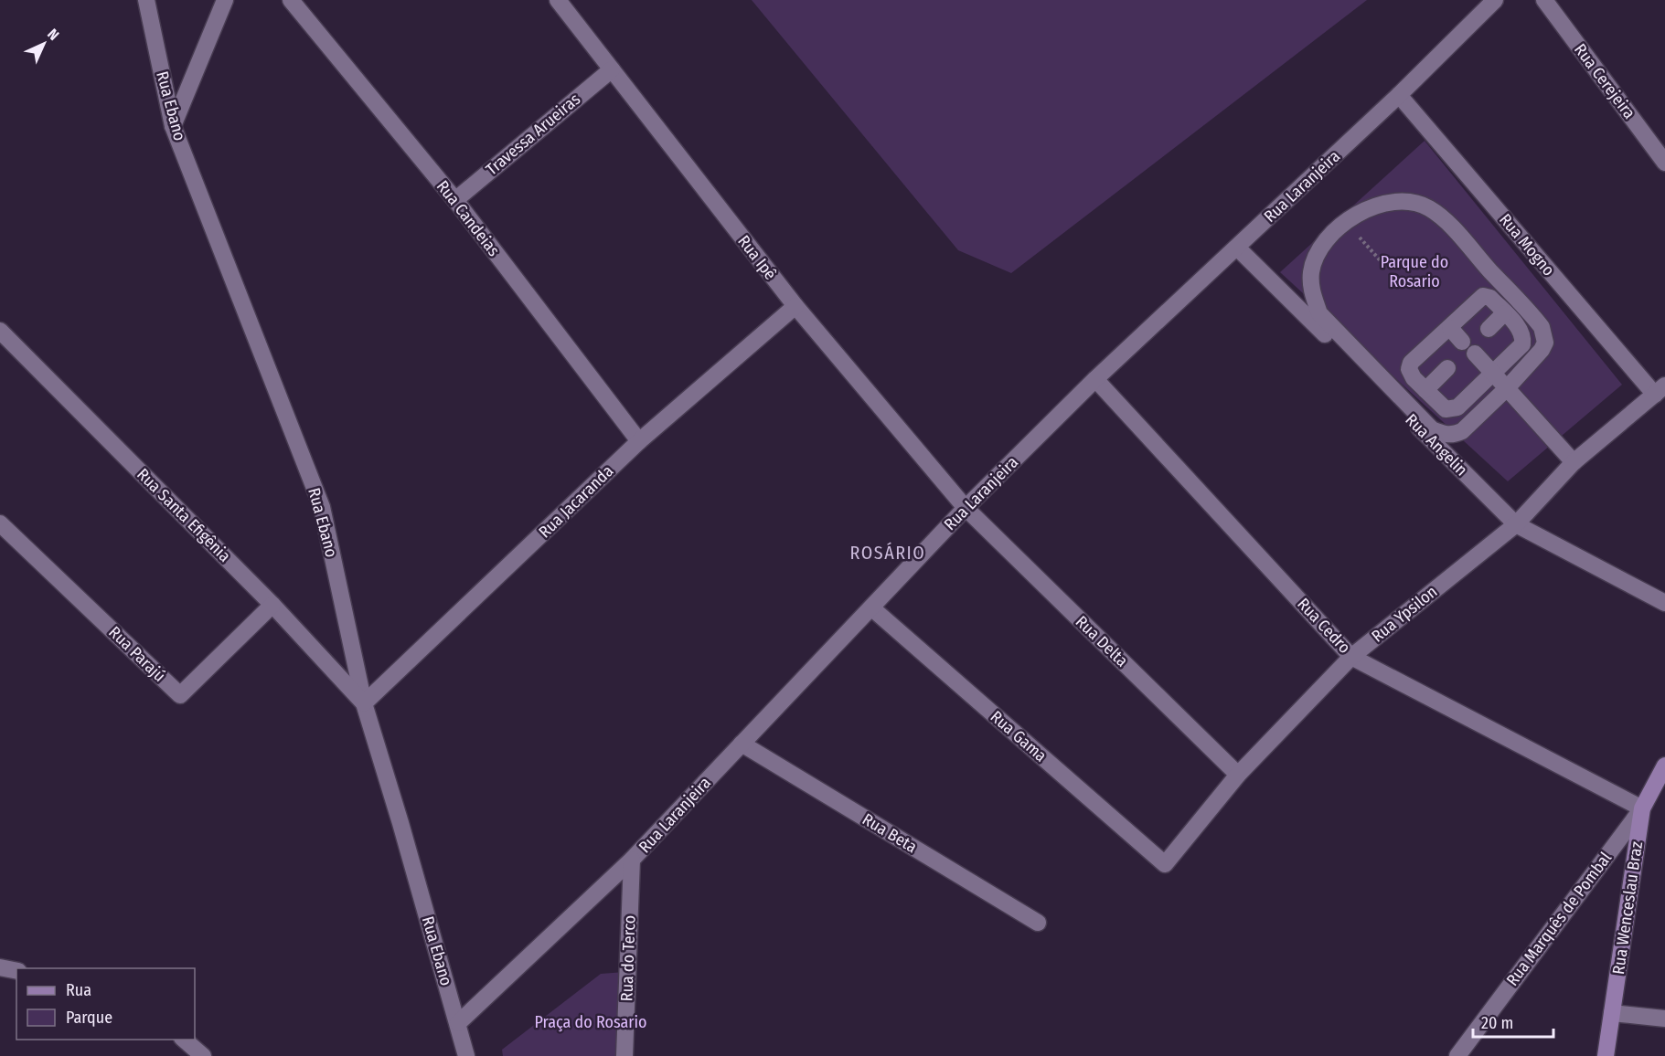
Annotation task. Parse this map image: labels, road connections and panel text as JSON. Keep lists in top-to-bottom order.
{
  "streets": {
    "street": [
      "Rua Cerejeira",
      "Rua Ebano",
      "Travessa Arueiras",
      "Rua Laranjeira",
      "Rua Candeias",
      "Rua Mogno",
      "Rua Ipê",
      "Rua Angelin",
      "Rua Jacaranda",
      "Rua Santa Efigênia",
      "Rua Ypsilon",
      "Rua Cedro",
      "Rua Delta",
      "Rua Parajú",
      "Rua Gama",
      "Rua Beta",
      "Rua Wenceslau Braz",
      "Rua Marquês de Pombal",
      "Rua do Terco"
    ]
  },
  "crossings": [
    ["Rua Ebano", "Rua Laranjeira"],
    ["Rua Ebano", "Rua Jacaranda"],
    ["Rua Ebano", "Rua Santa Efigênia"],
    ["Travessa Arueiras", "Rua Candeias"],
    ["Travessa Arueiras", "Rua Ipê"],
    ["Rua Laranjeira", "Rua Mogno"],
    ["Rua Laranjeira", "Rua Ipê"],
    ["Rua Laranjeira", "Rua Angelin"],
    ["Rua Laranjeira", "Rua Cedro"],
    ["Rua Laranjeira", "Rua Delta"],
    ["Rua Laranjeira", "Rua Gama"],
    ["Rua Laranjeira", "Rua Beta"],
    ["Rua Laranjeira", "Rua do Terco"],
    ["Rua Candeias", "Rua Jacaranda"],
    ["Rua Mogno", "Rua Ypsilon"],
    ["Rua Ipê", "Rua Jacaranda"],
    ["Rua Ipê", "Rua Delta"],
    ["Rua Angelin", "Rua Ypsilon"],
    ["Rua Jacaranda", "Rua Santa Efigênia"],
    ["Rua Santa Efigênia", "Rua Parajú"],
    ["Rua Ypsilon", "Rua Cedro"],
    ["Rua Ypsilon", "Rua Delta"],
    ["Rua Ypsilon", "Rua Gama"],
    ["Rua Cedro", "Rua Wenceslau Braz"],
    ["Rua Cedro", "Rua Marquês de Pombal"],
    ["Rua Wenceslau Braz", "Rua Marquês de Pombal"]
  ],
  "districts": ["ROSÁRIO"],
  "parks": ["Parque do Rosario", "Praça do Rosario"],
  "legend": ["Rua", "Parque"],
  "scale_bar": "20 m",
  "north": "top right"
}
